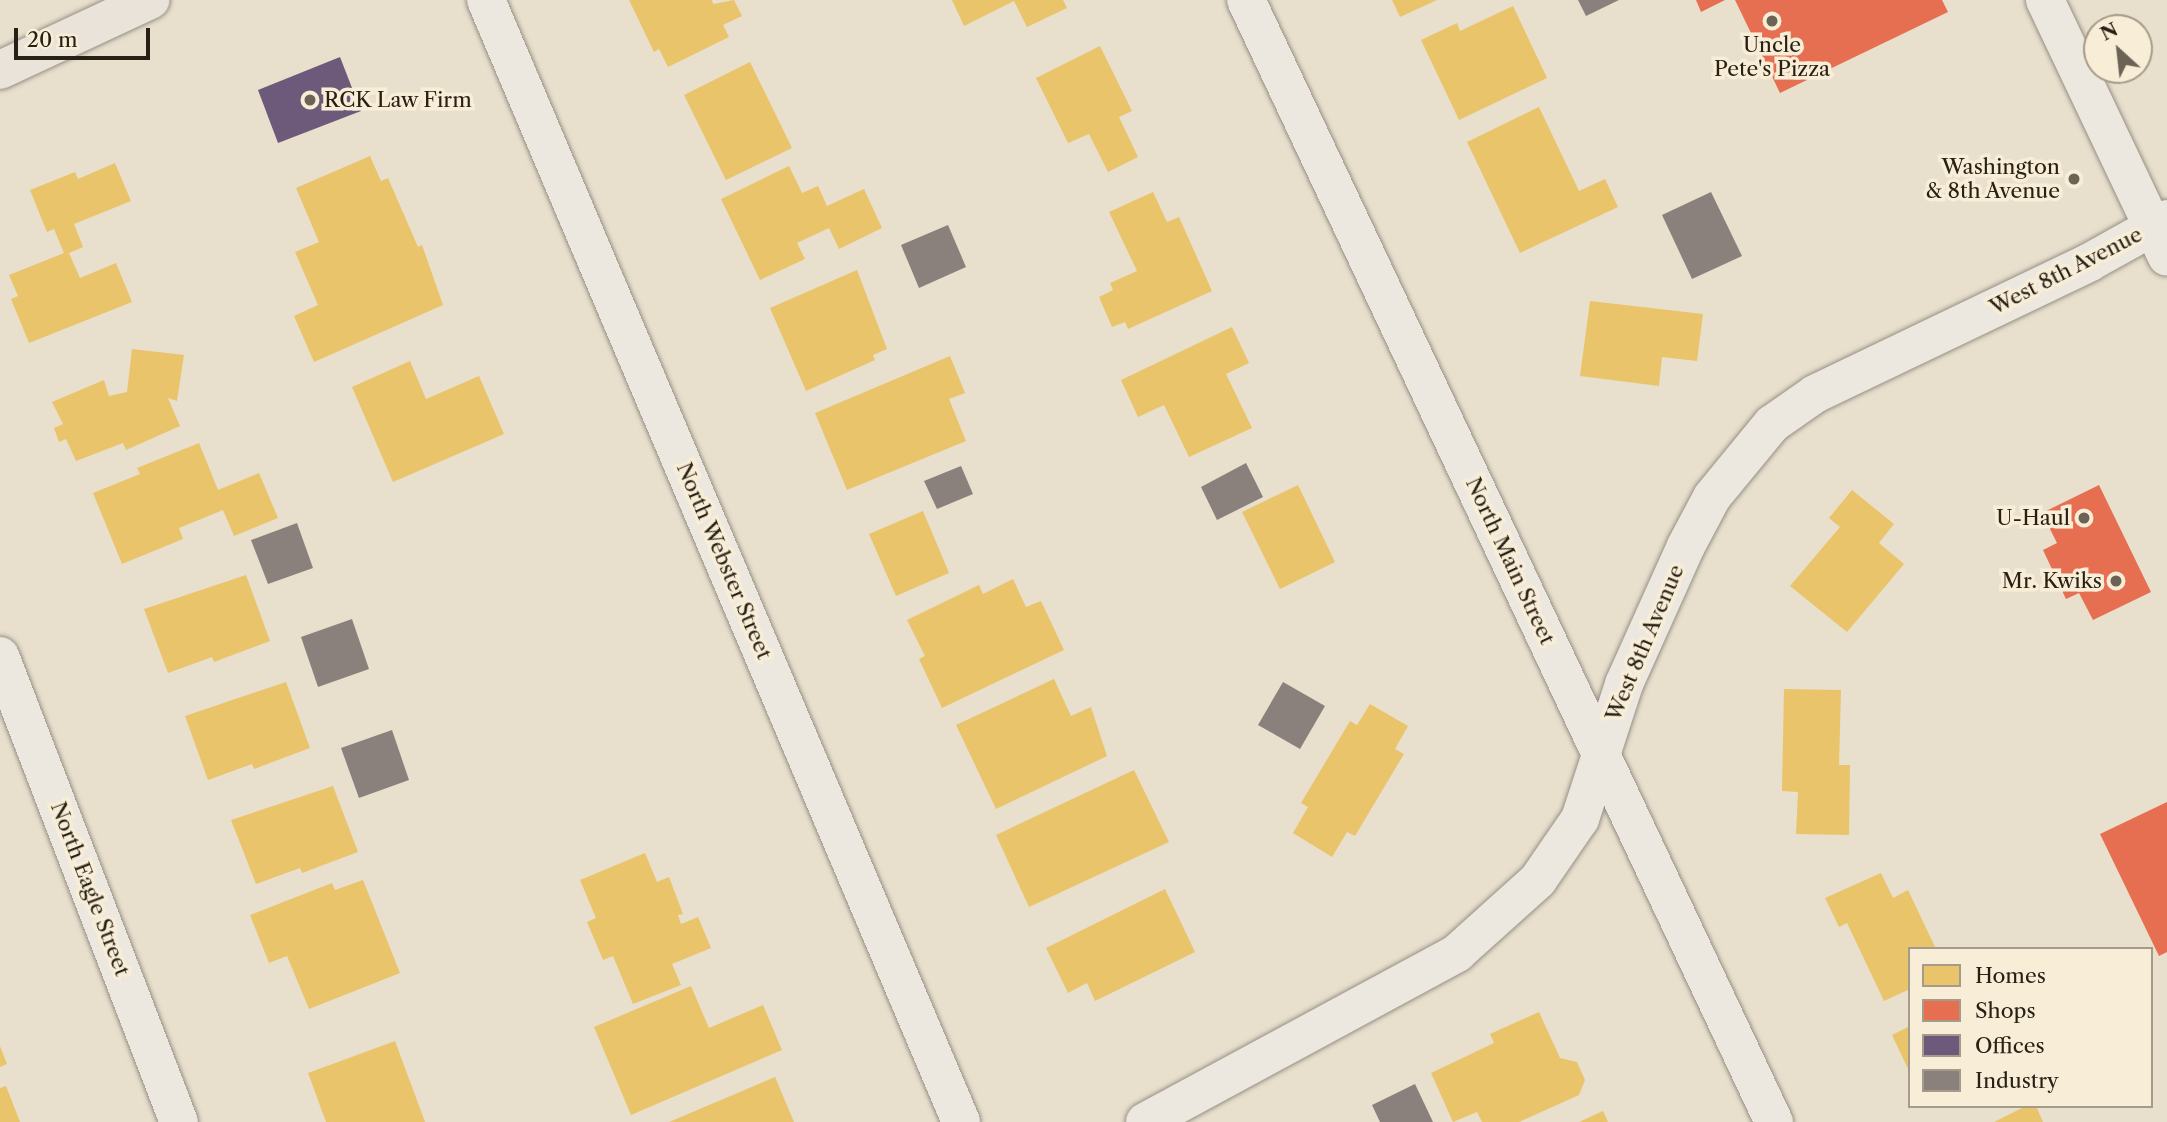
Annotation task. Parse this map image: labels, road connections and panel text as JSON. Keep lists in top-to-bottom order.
{
  "streets": {
    "street": [
      "West 8th Avenue",
      "North Webster Street",
      "North Main Street",
      "North Eagle Street"
    ]
  },
  "crossings": [
    ["West 8th Avenue", "North Main Street"]
  ],
  "places": [
    "Uncle Pete's Pizza",
    "RCK Law Firm",
    "Washington & 8th Avenue",
    "U-Haul",
    "Mr. Kwiks"
  ],
  "legend": [
    "Homes",
    "Shops",
    "Offices",
    "Industry"
  ],
  "scale_bar": "20 m",
  "north": "top left"
}
